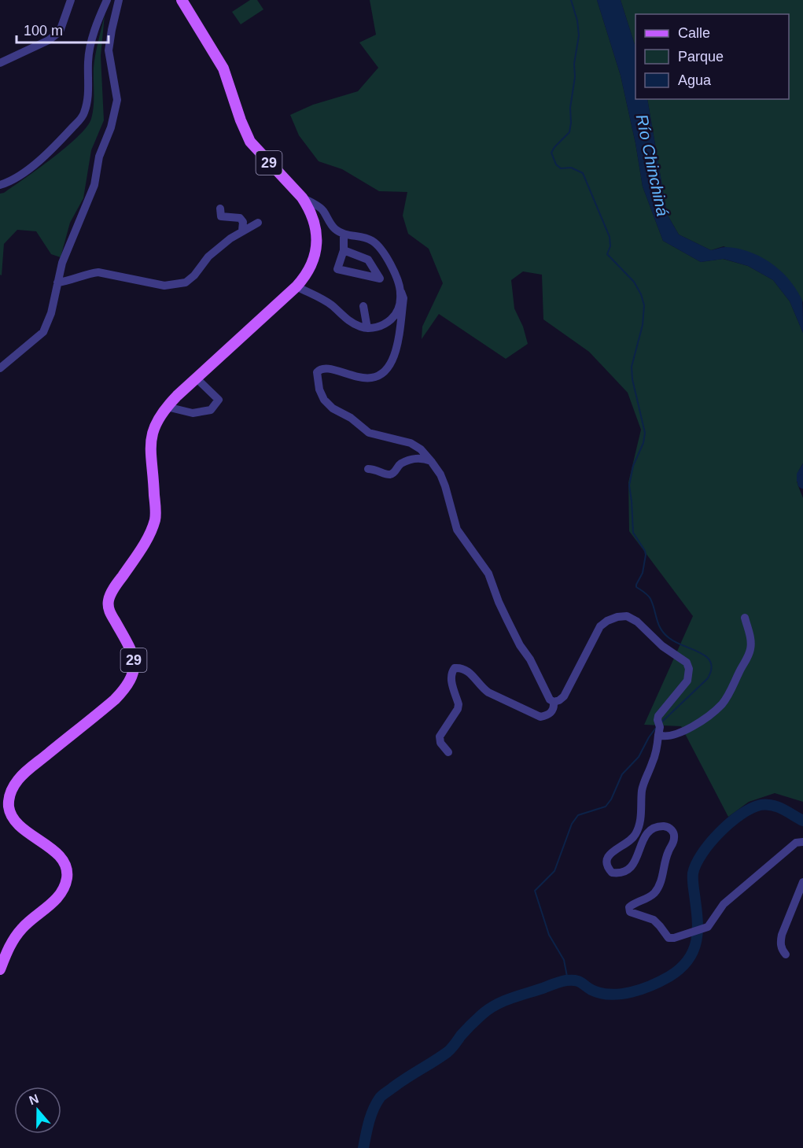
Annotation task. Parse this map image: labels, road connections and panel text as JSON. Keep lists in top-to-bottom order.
{
  "streets": {
    "main road": ["29"]
  },
  "water": ["Río Chinchiná"],
  "legend": ["Calle", "Parque", "Agua"],
  "scale_bar": "100 m",
  "north": "top"
}
